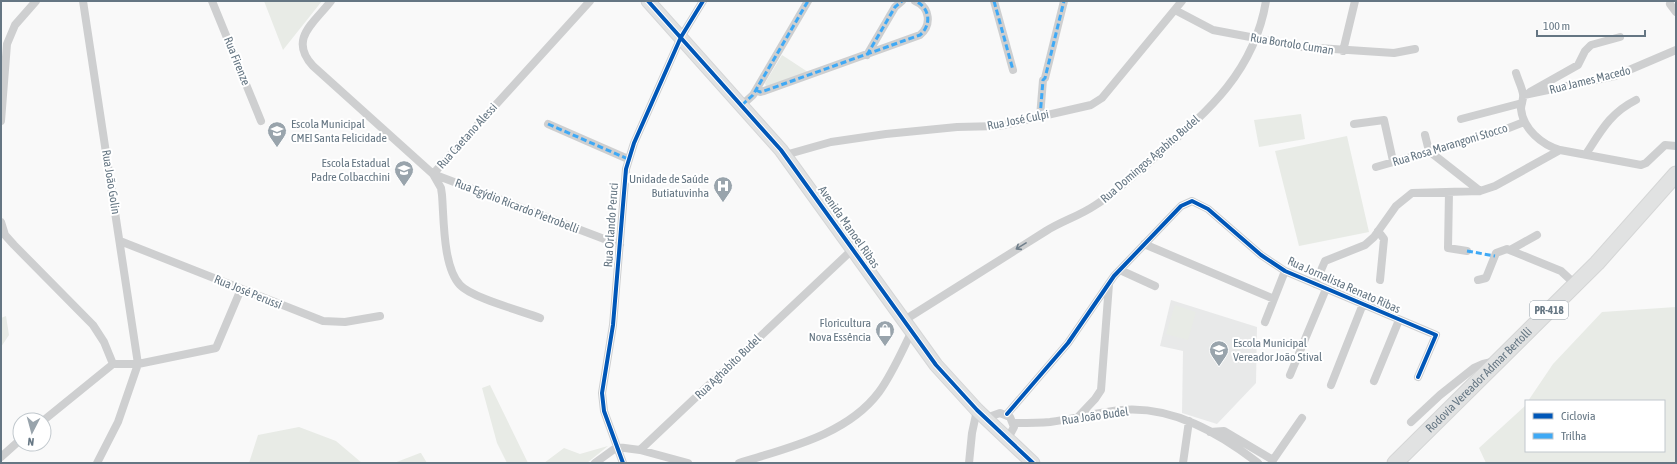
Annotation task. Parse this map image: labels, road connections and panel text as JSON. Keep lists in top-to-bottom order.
{
  "streets": {
    "highway": ["PR-418", "Rodovia Vereador Admar Bertolli"],
    "main road": ["Avenida Manoel Ribas"],
    "street": [
      "Rua Bortolo Cuman",
      "Rua Firenze",
      "Rua James Macedo",
      "Rua José Culpi",
      "Rua Caetano Alessi",
      "Rua Rosa Marangoni Stocco",
      "Rua Domingos Agabito Budel",
      "Rua João Golin",
      "Rua Egýdio Ricardo Pietrobelli",
      "Rua Orlando Peruci",
      "Rua Jornalista Renato Ribas",
      "Rua José Perussi",
      "Rua Aghabito Budel",
      "Rua João Budel"
    ]
  },
  "crossings": [
    ["Rua Bortolo Cuman", "Rua José Culpi"],
    ["Rua Bortolo Cuman", "Rua Domingos Agabito Budel"],
    ["Rua José Culpi", "Avenida Manoel Ribas"],
    ["Rua Caetano Alessi", "Rua Egýdio Ricardo Pietrobelli"],
    ["Rua Domingos Agabito Budel", "Avenida Manoel Ribas"],
    ["Rua João Golin", "Rua José Perussi"],
    ["Rua Egýdio Ricardo Pietrobelli", "Rua Orlando Peruci"],
    ["Rua Orlando Peruci", "Avenida Manoel Ribas"],
    ["Avenida Manoel Ribas", "Rua Aghabito Budel"]
  ],
  "one_way": ["Rua Domingos Agabito Budel"],
  "places": {
    "school or university": ["Escola Municipal CMEI Santa Felicidade", "Escola Estadual Padre Colbacchini", "Escola Municipal Vereador João Stival"],
    "hospital": ["Unidade de Saúde Butiatuvinha"],
    "shop": ["Floricultura Nova Essência"]
  },
  "legend": ["Ciclovia", "Trilha"],
  "scale_bar": "100 m",
  "north": "bottom"
}
